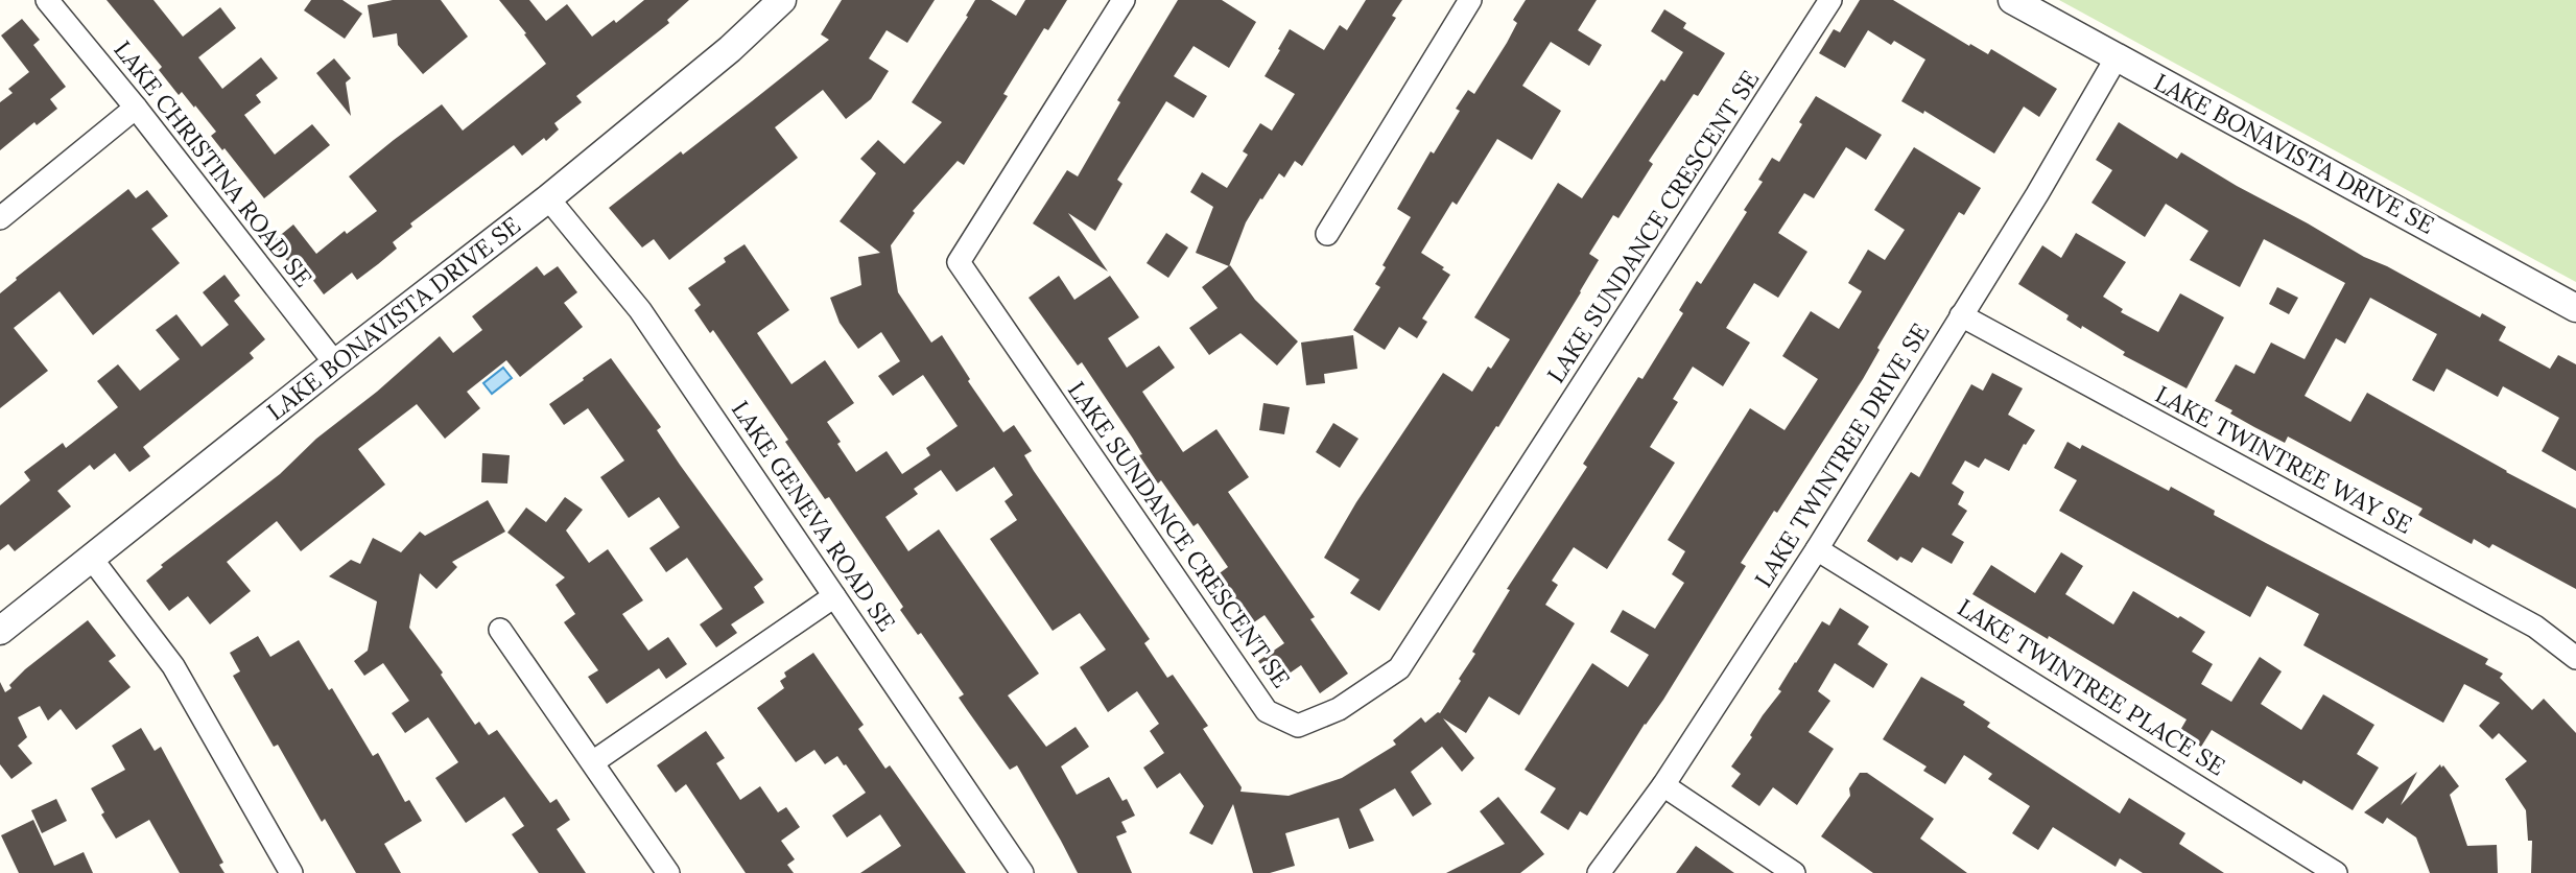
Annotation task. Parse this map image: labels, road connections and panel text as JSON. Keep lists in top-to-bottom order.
{
  "streets": {
    "street": [
      "LAKE BONAVISTA DRIVE SE",
      "LAKE CHRISTINA ROAD SE",
      "LAKE SUNDANCE CRESCENT SE",
      "LAKE TWINTREE DRIVE SE",
      "LAKE TWINTREE WAY SE",
      "LAKE GENEVA ROAD SE",
      "LAKE TWINTREE PLACE SE"
    ]
  },
  "crossings": [
    ["LAKE BONAVISTA DRIVE SE", "LAKE CHRISTINA ROAD SE"],
    ["LAKE BONAVISTA DRIVE SE", "LAKE TWINTREE DRIVE SE"],
    ["LAKE BONAVISTA DRIVE SE", "LAKE GENEVA ROAD SE"],
    ["LAKE TWINTREE DRIVE SE", "LAKE TWINTREE WAY SE"],
    ["LAKE TWINTREE DRIVE SE", "LAKE TWINTREE PLACE SE"]
  ]
}
